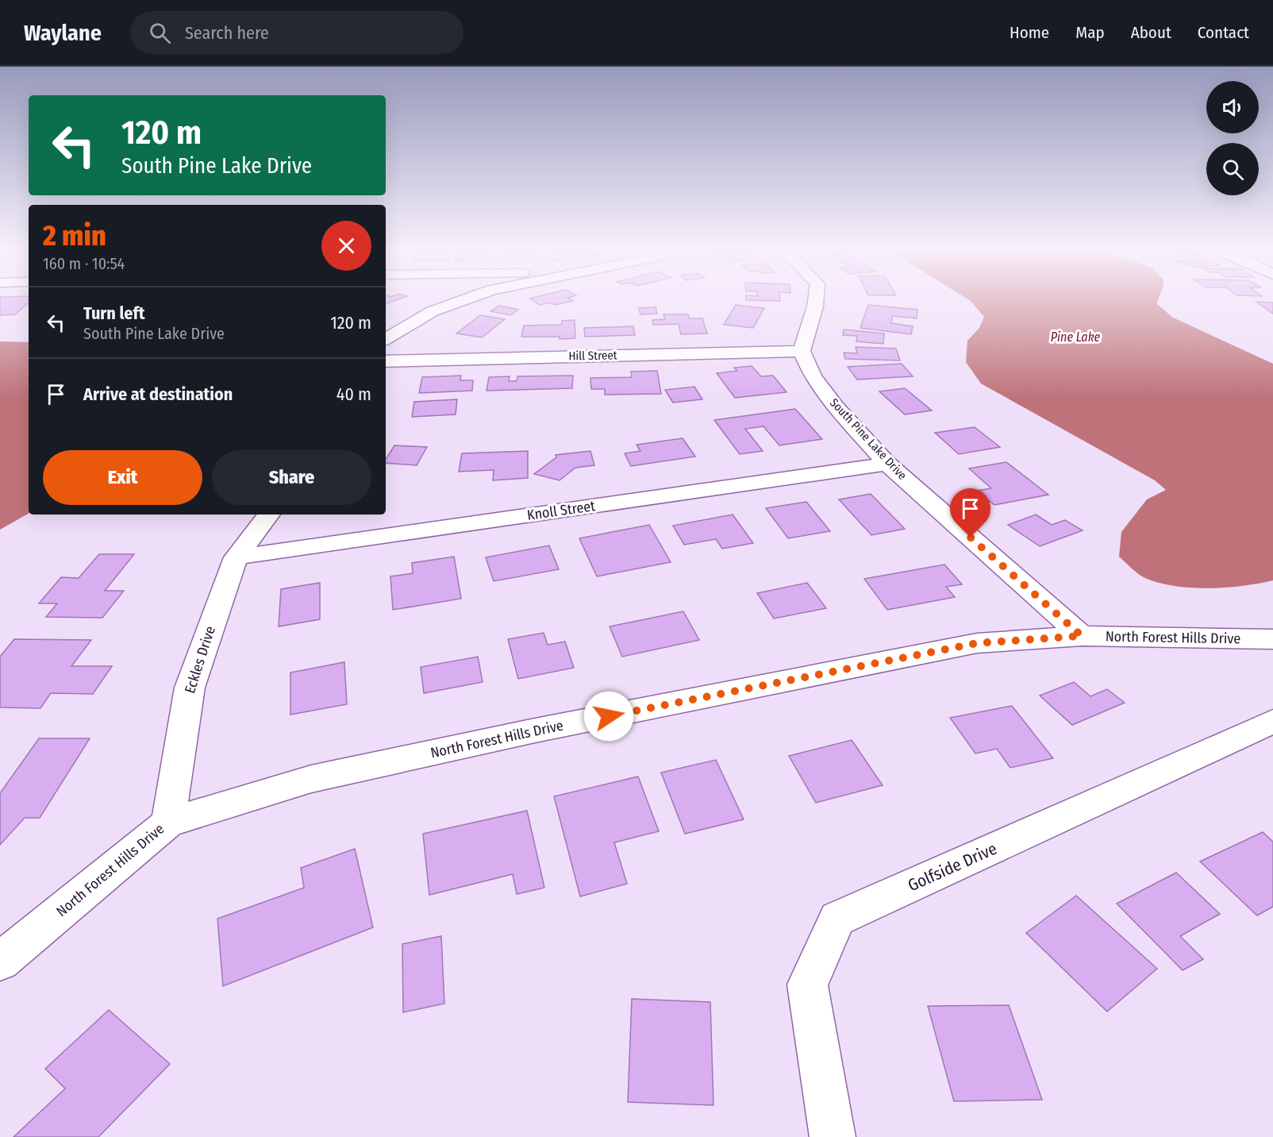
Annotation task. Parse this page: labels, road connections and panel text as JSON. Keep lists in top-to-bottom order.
{
  "streets": {
    "street": [
      "Hill Street",
      "South Pine Lake Drive",
      "Knoll Street",
      "North Forest Hills Drive",
      "Eckles Drive",
      "Golfside Drive"
    ]
  },
  "crossings": [
    ["Hill Street", "South Pine Lake Drive"],
    ["South Pine Lake Drive", "Knoll Street"],
    ["South Pine Lake Drive", "North Forest Hills Drive"],
    ["Knoll Street", "Eckles Drive"],
    ["North Forest Hills Drive", "Eckles Drive"]
  ],
  "water": ["Pine Lake"],
  "page": {
    "header": "Waylane",
    "search": "Search here",
    "nav": [
      "Home",
      "Map",
      "About",
      "Contact"
    ],
    "turn": ["120 m", "South Pine Lake Drive"],
    "heading": ["2 min", "160 m · 10:54"],
    "list": [
      {
        "name": "Turn left",
        "note": "South Pine Lake Drive",
        "value": "120 m"
      },
      {
        "name": "Arrive at destination",
        "value": "40 m"
      }
    ],
    "buttons": ["Exit", "Share"]
  }
}
